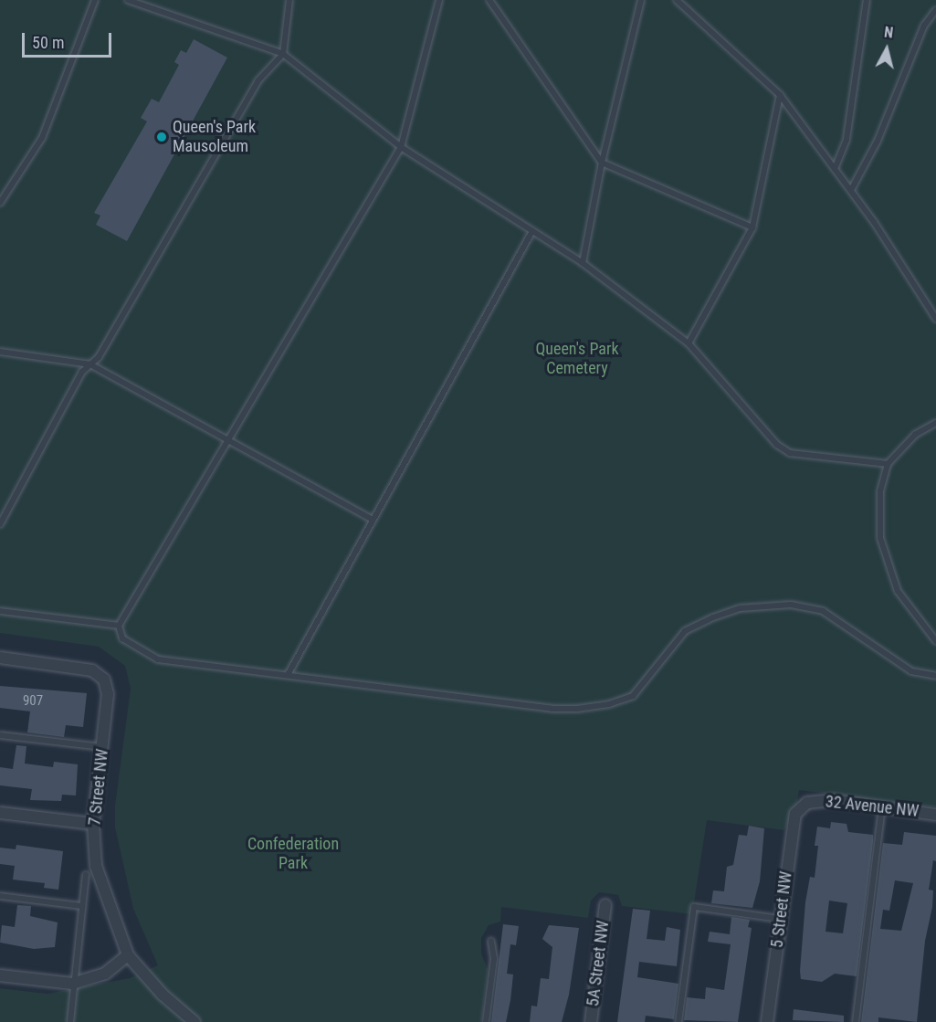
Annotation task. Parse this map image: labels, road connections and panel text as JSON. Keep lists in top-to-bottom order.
{
  "streets": {
    "street": [
      "7 Street NW",
      "32 Avenue NW",
      "5 Street NW",
      "5A Street NW"
    ]
  },
  "crossings": [
    ["32 Avenue NW", "5 Street NW"]
  ],
  "parks": ["Queen's Park Cemetery", "Confederation Park"],
  "places": ["Queen's Park Mausoleum"],
  "house_numbers": ["907"],
  "scale_bar": "50 m",
  "north": "top"
}
